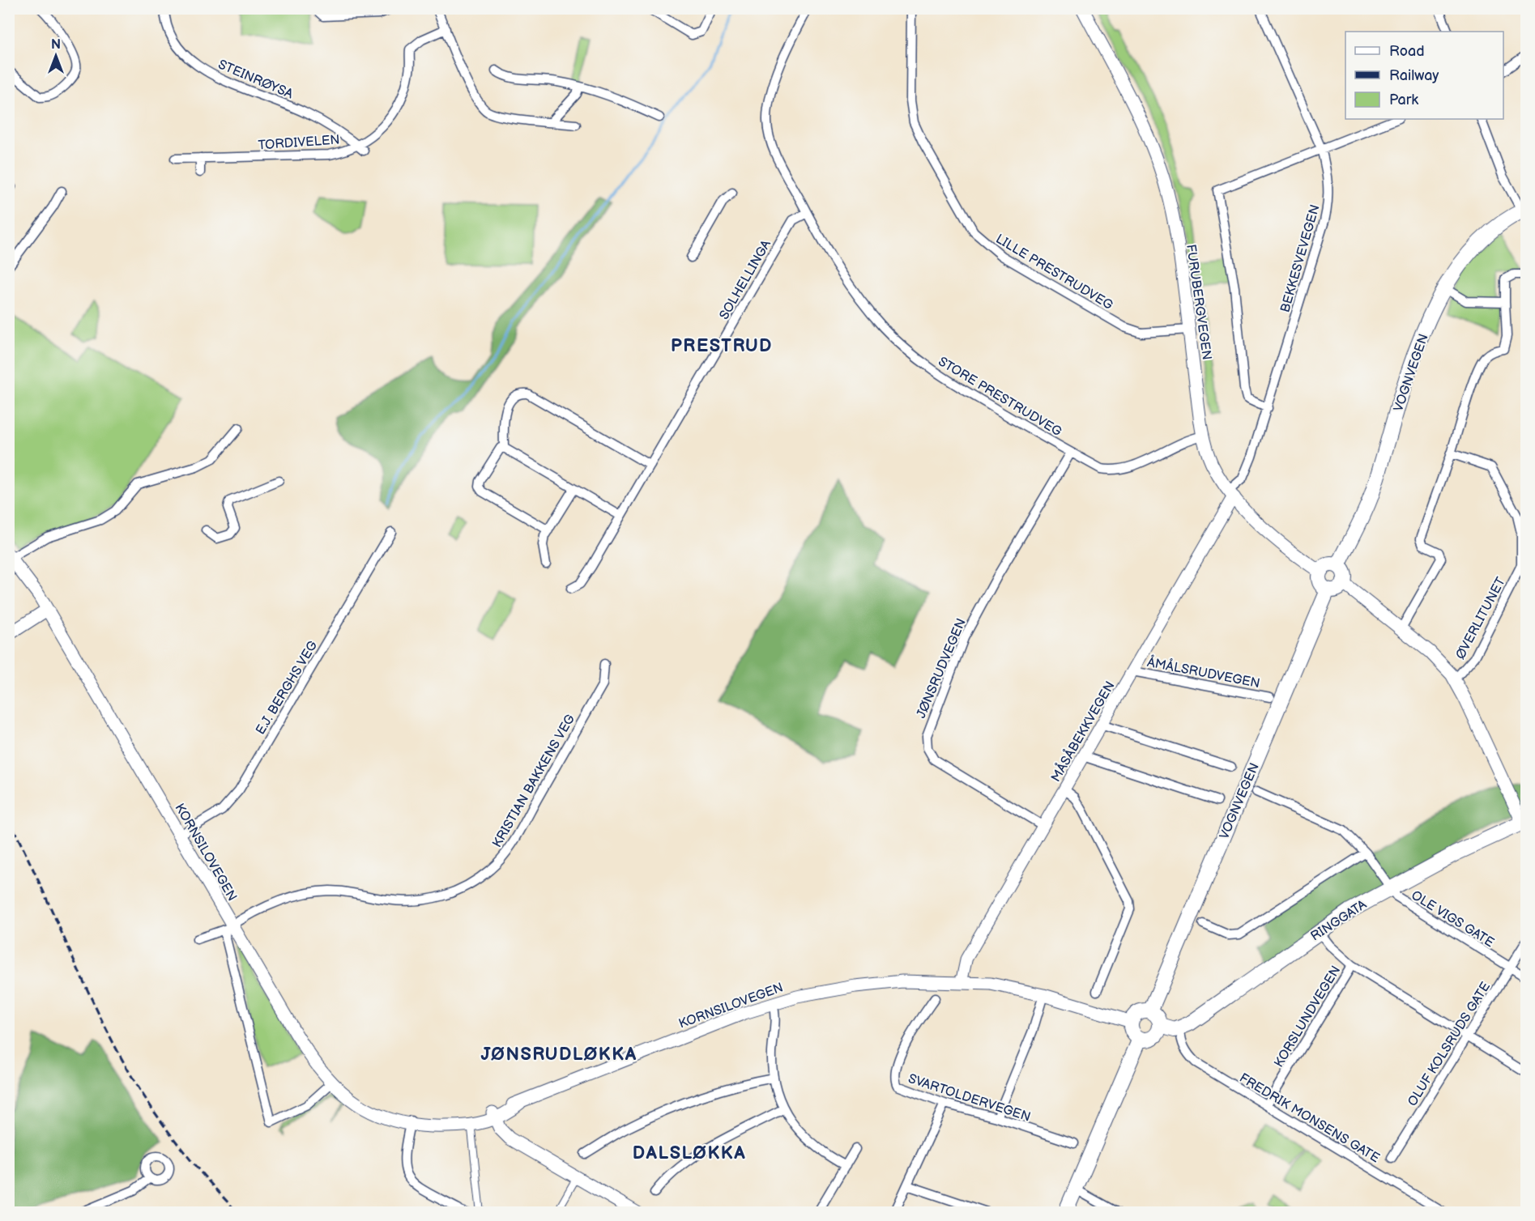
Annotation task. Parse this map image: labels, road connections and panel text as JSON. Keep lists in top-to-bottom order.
{
  "streets": {
    "main road": [
      "FURUBERGVEGEN",
      "VOGNVEGEN",
      "KORNSILOVEGEN",
      "RINGGATA"
    ],
    "street": [
      "STEINRØYSA",
      "TORDIVELEN",
      "BEKKESVEVEGEN",
      "LILLE PRESTRUDVEG",
      "SOLHELLINGA",
      "STORE PRESTRUDVEG",
      "ØVERLITUNET",
      "JØNSRUDVEGEN",
      "ÅMÅLSRUDVEGEN",
      "E.J. BERGHS VEG",
      "MÅSÅBEKKVEGEN",
      "KRISTIAN BAKKENS VEG",
      "OLE VIGS GATE",
      "KORSLUNDVEGEN",
      "OLUF KOLSRUDS GATE",
      "SVARTOLDERVEGEN",
      "FREDRIK MONSENS GATE"
    ]
  },
  "crossings": [
    ["STEINRØYSA", "TORDIVELEN"],
    ["BEKKESVEVEGEN", "FURUBERGVEGEN"],
    ["BEKKESVEVEGEN", "MÅSÅBEKKVEGEN"],
    ["LILLE PRESTRUDVEG", "FURUBERGVEGEN"],
    ["SOLHELLINGA", "STORE PRESTRUDVEG"],
    ["FURUBERGVEGEN", "VOGNVEGEN"],
    ["FURUBERGVEGEN", "STORE PRESTRUDVEG"],
    ["FURUBERGVEGEN", "MÅSÅBEKKVEGEN"],
    ["VOGNVEGEN", "KORNSILOVEGEN"],
    ["STORE PRESTRUDVEG", "JØNSRUDVEGEN"],
    ["JØNSRUDVEGEN", "MÅSÅBEKKVEGEN"],
    ["ÅMÅLSRUDVEGEN", "MÅSÅBEKKVEGEN"],
    ["E.J. BERGHS VEG", "KORNSILOVEGEN"],
    ["MÅSÅBEKKVEGEN", "KORNSILOVEGEN"],
    ["KRISTIAN BAKKENS VEG", "KORNSILOVEGEN"],
    ["OLE VIGS GATE", "RINGGATA"],
    ["OLE VIGS GATE", "OLUF KOLSRUDS GATE"],
    ["RINGGATA", "FREDRIK MONSENS GATE"],
    ["KORSLUNDVEGEN", "FREDRIK MONSENS GATE"]
  ],
  "districts": ["PRESTRUD", "JØNSRUDLØKKA", "DALSLØKKA"],
  "legend": ["Road", "Railway", "Park"],
  "north": "top"
}
